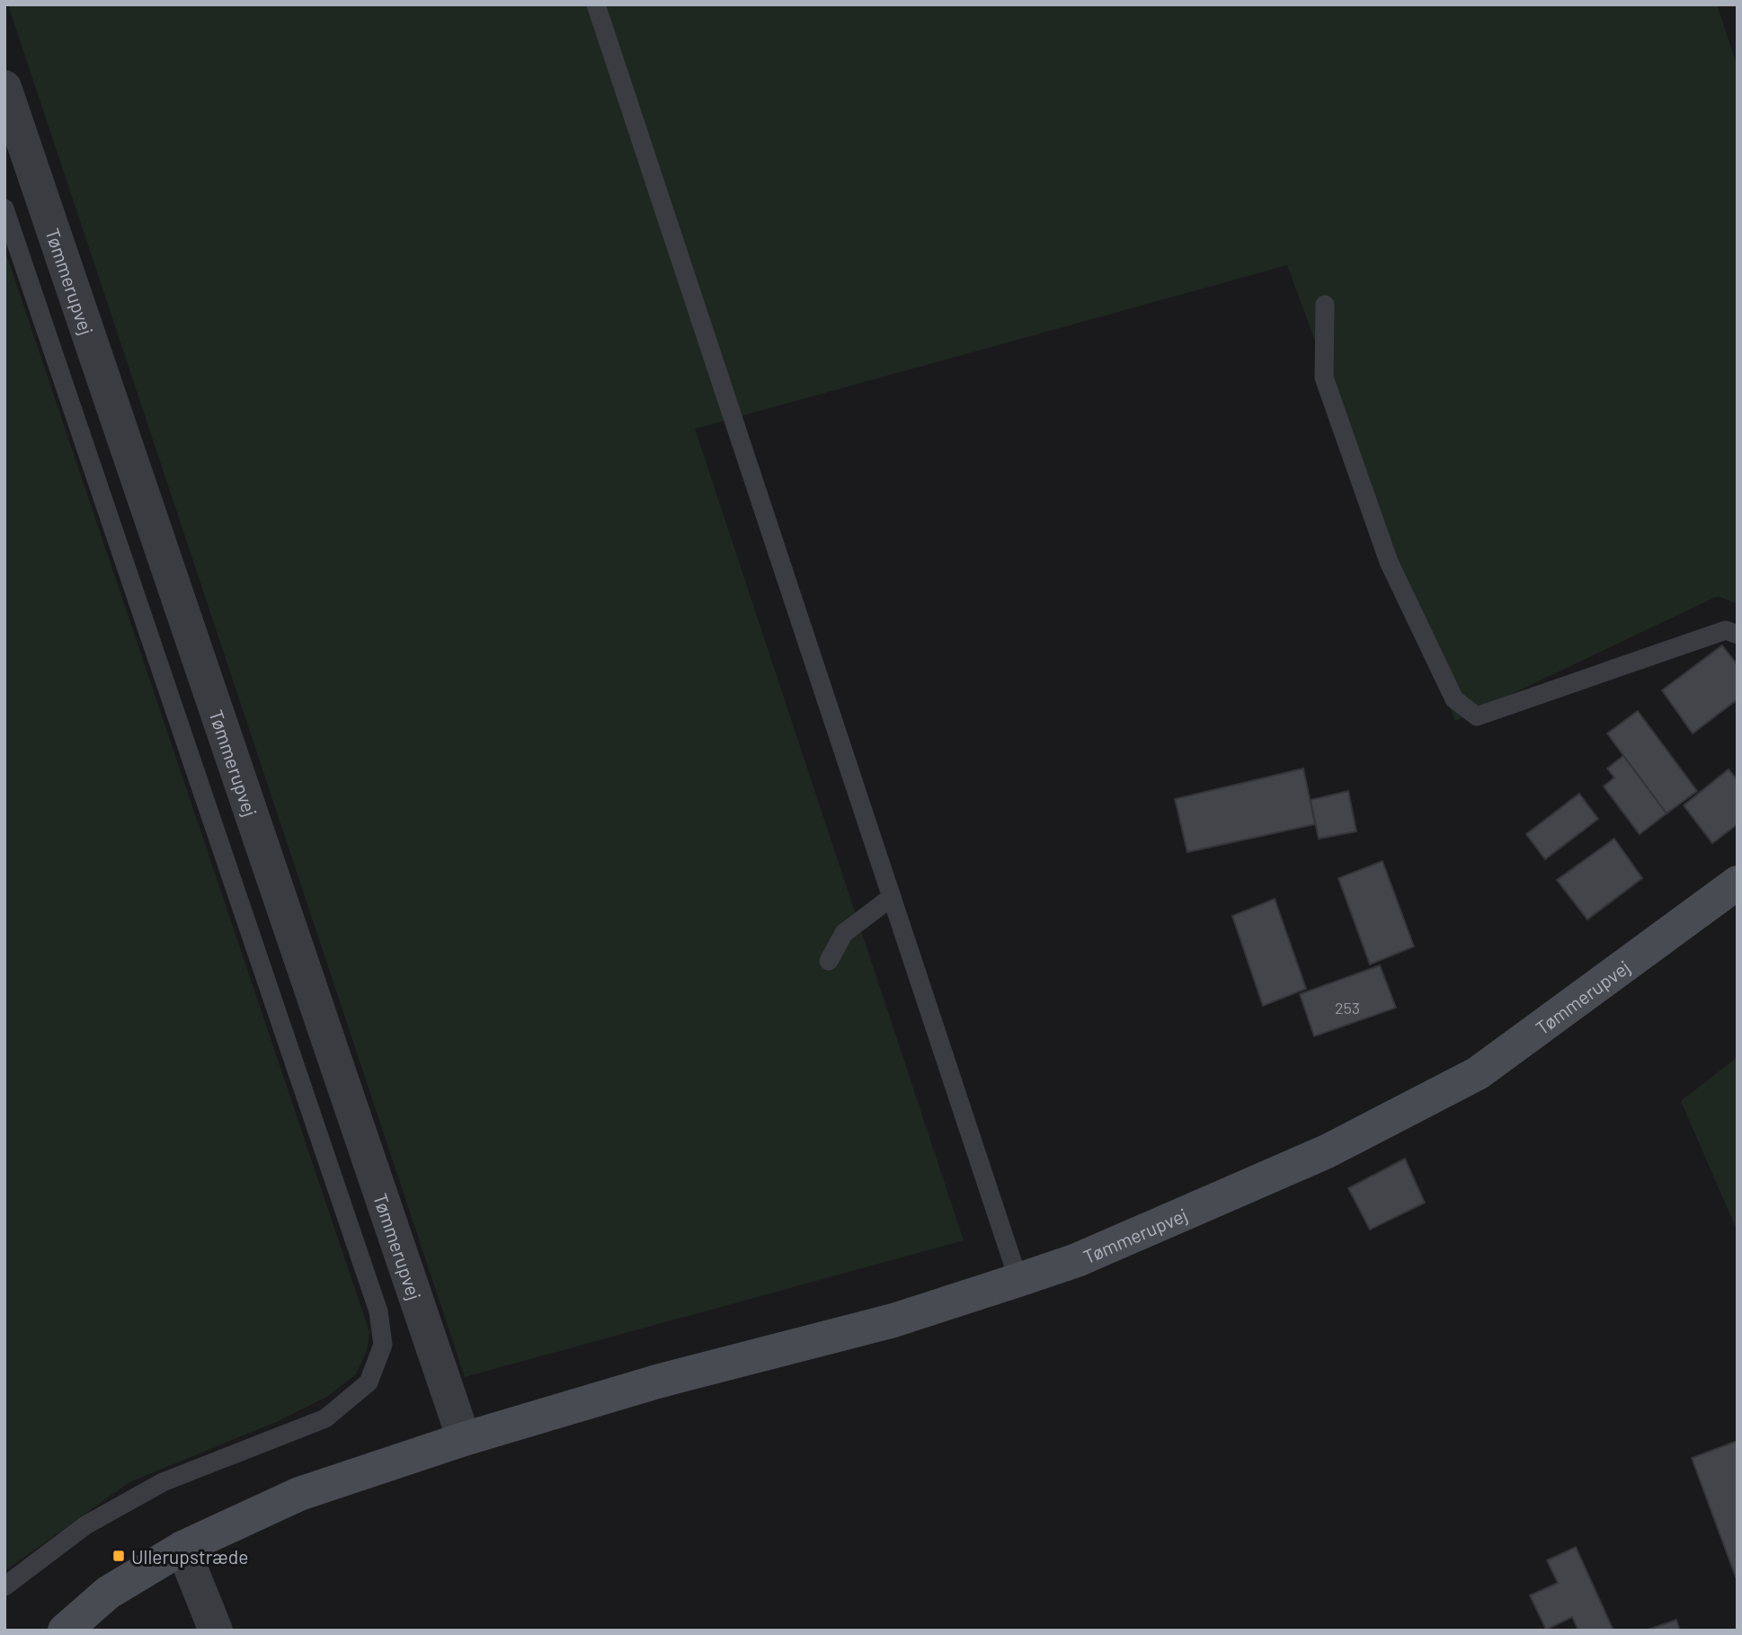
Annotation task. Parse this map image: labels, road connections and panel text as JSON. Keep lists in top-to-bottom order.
{
  "streets": {
    "street": ["Tømmerupvej"]
  },
  "places": {
    "transit": ["Ullerupstræde"]
  },
  "house_numbers": ["253"]
}
